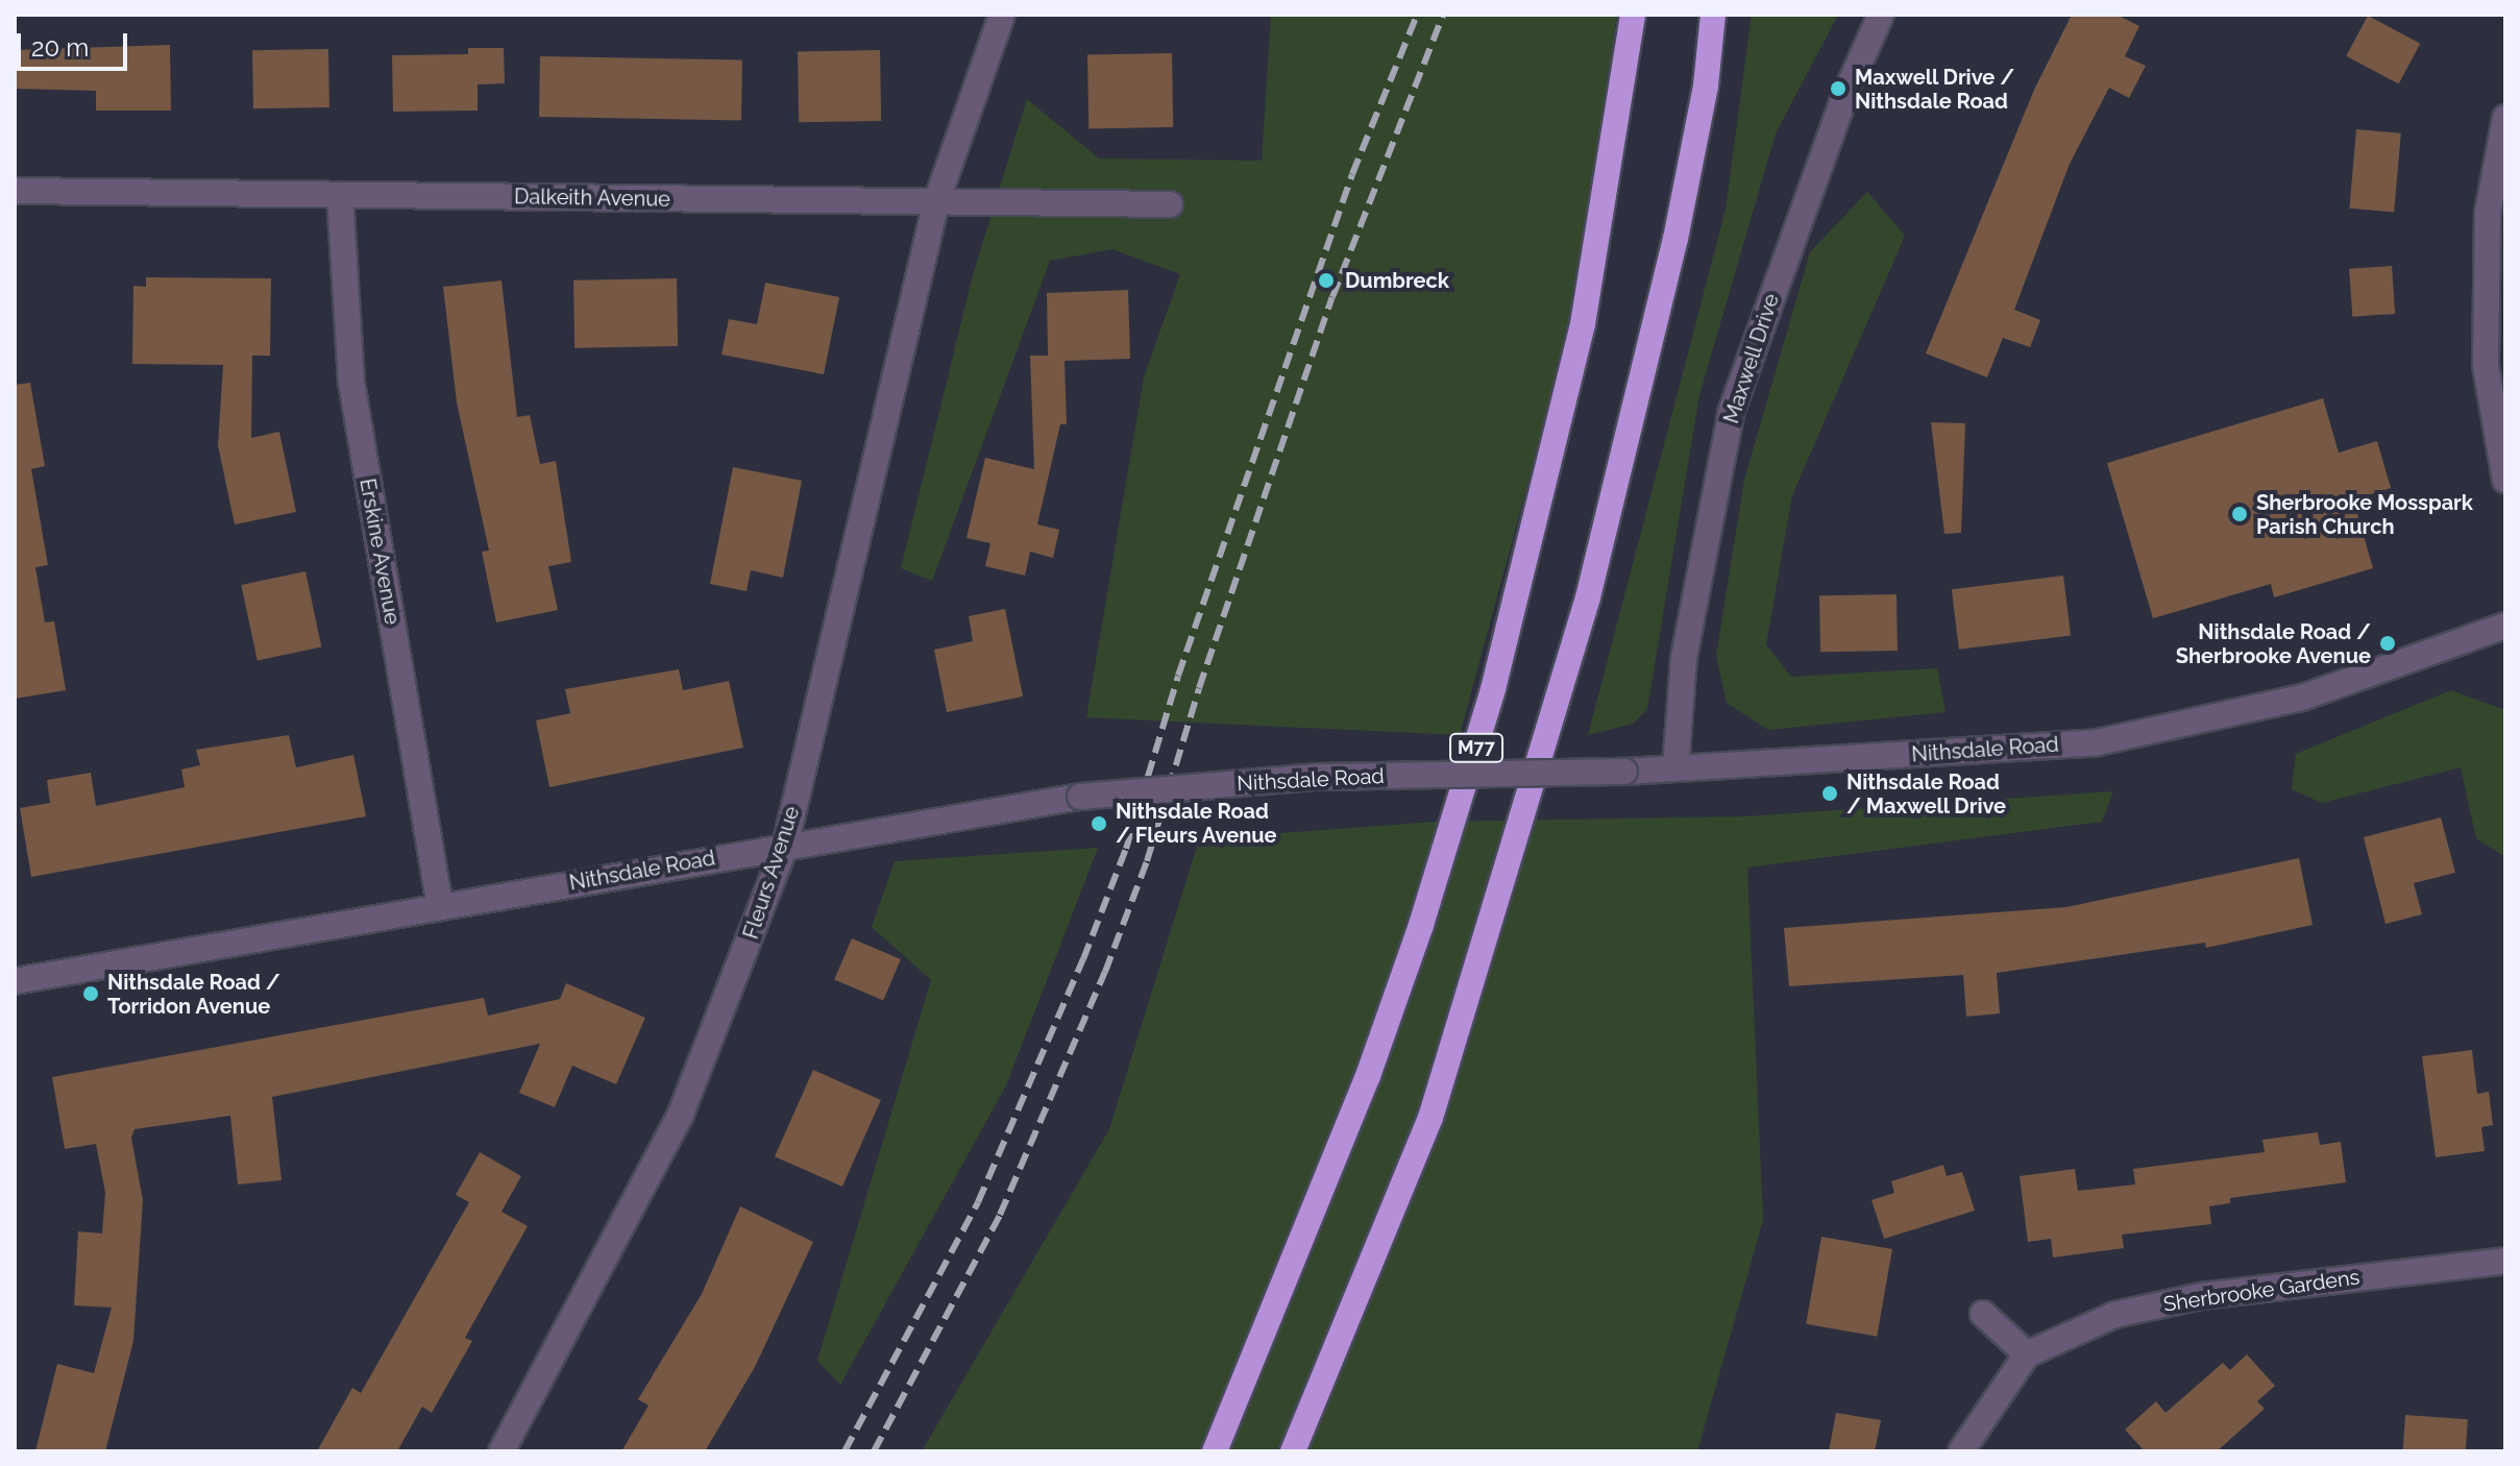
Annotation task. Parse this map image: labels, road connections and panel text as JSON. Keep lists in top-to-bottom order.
{
  "streets": {
    "highway": ["M77"],
    "street": [
      "Dalkeith Avenue",
      "Maxwell Drive",
      "Erskine Avenue",
      "Nithsdale Road",
      "Fleurs Avenue",
      "Sherbrooke Gardens"
    ]
  },
  "crossings": [
    ["Dalkeith Avenue", "Erskine Avenue"],
    ["Dalkeith Avenue", "Fleurs Avenue"],
    ["Maxwell Drive", "Nithsdale Road"],
    ["Erskine Avenue", "Nithsdale Road"],
    ["Nithsdale Road", "Fleurs Avenue"]
  ],
  "places": [
    "Maxwell Drive / Nithsdale Road",
    "Dumbreck",
    "Sherbrooke Mosspark Parish Church",
    "Nithsdale Road / Sherbrooke Avenue",
    "Nithsdale Road / Maxwell Drive",
    "Nithsdale Road / Fleurs Avenue",
    "Nithsdale Road / Torridon Avenue"
  ],
  "scale_bar": "20 m"
}
